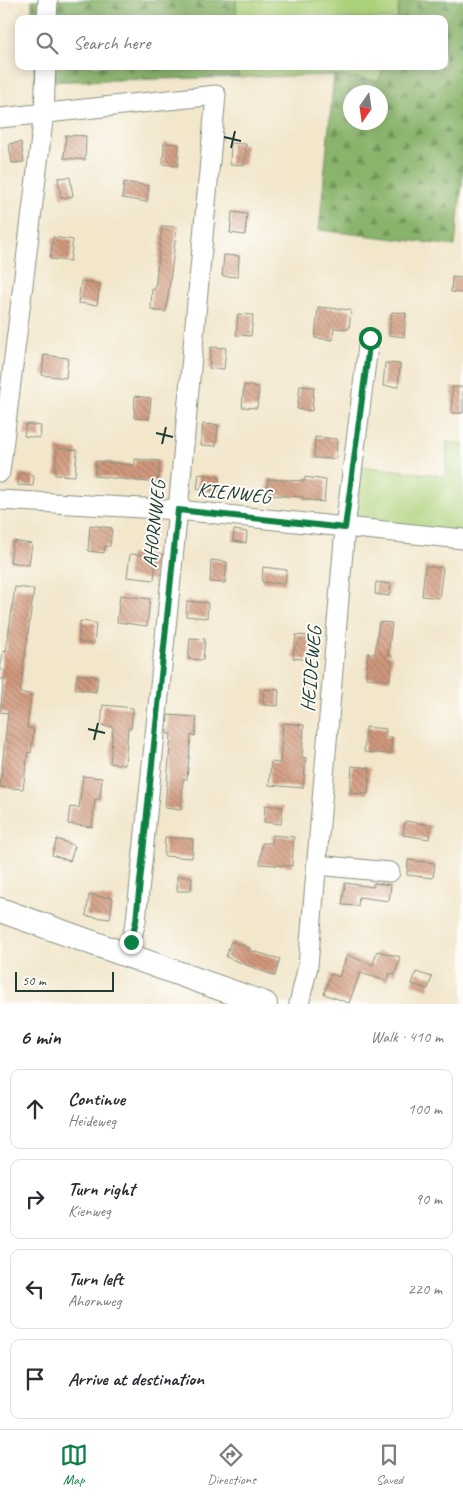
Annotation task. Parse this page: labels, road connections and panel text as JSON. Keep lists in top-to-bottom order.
{
  "streets": {
    "street": ["KIENWEG", "AHORNWEG", "HEIDEWEG"]
  },
  "crossings": [
    ["KIENWEG", "AHORNWEG"],
    ["KIENWEG", "HEIDEWEG"]
  ],
  "scale_bar": "50 m",
  "north": "bottom",
  "page": {
    "search": "Search here",
    "scale": "50 m",
    "heading": ["6 min", "Walk · 410 m"],
    "list": [
      ["Continue", "Heideweg", "100 m"],
      ["Turn right", "Kienweg", "90 m"],
      ["Turn left", "Ahornweg", "220 m"],
      "Arrive at destination"
    ],
    "nav": ["Map", "Directions", "Saved"]
  }
}
